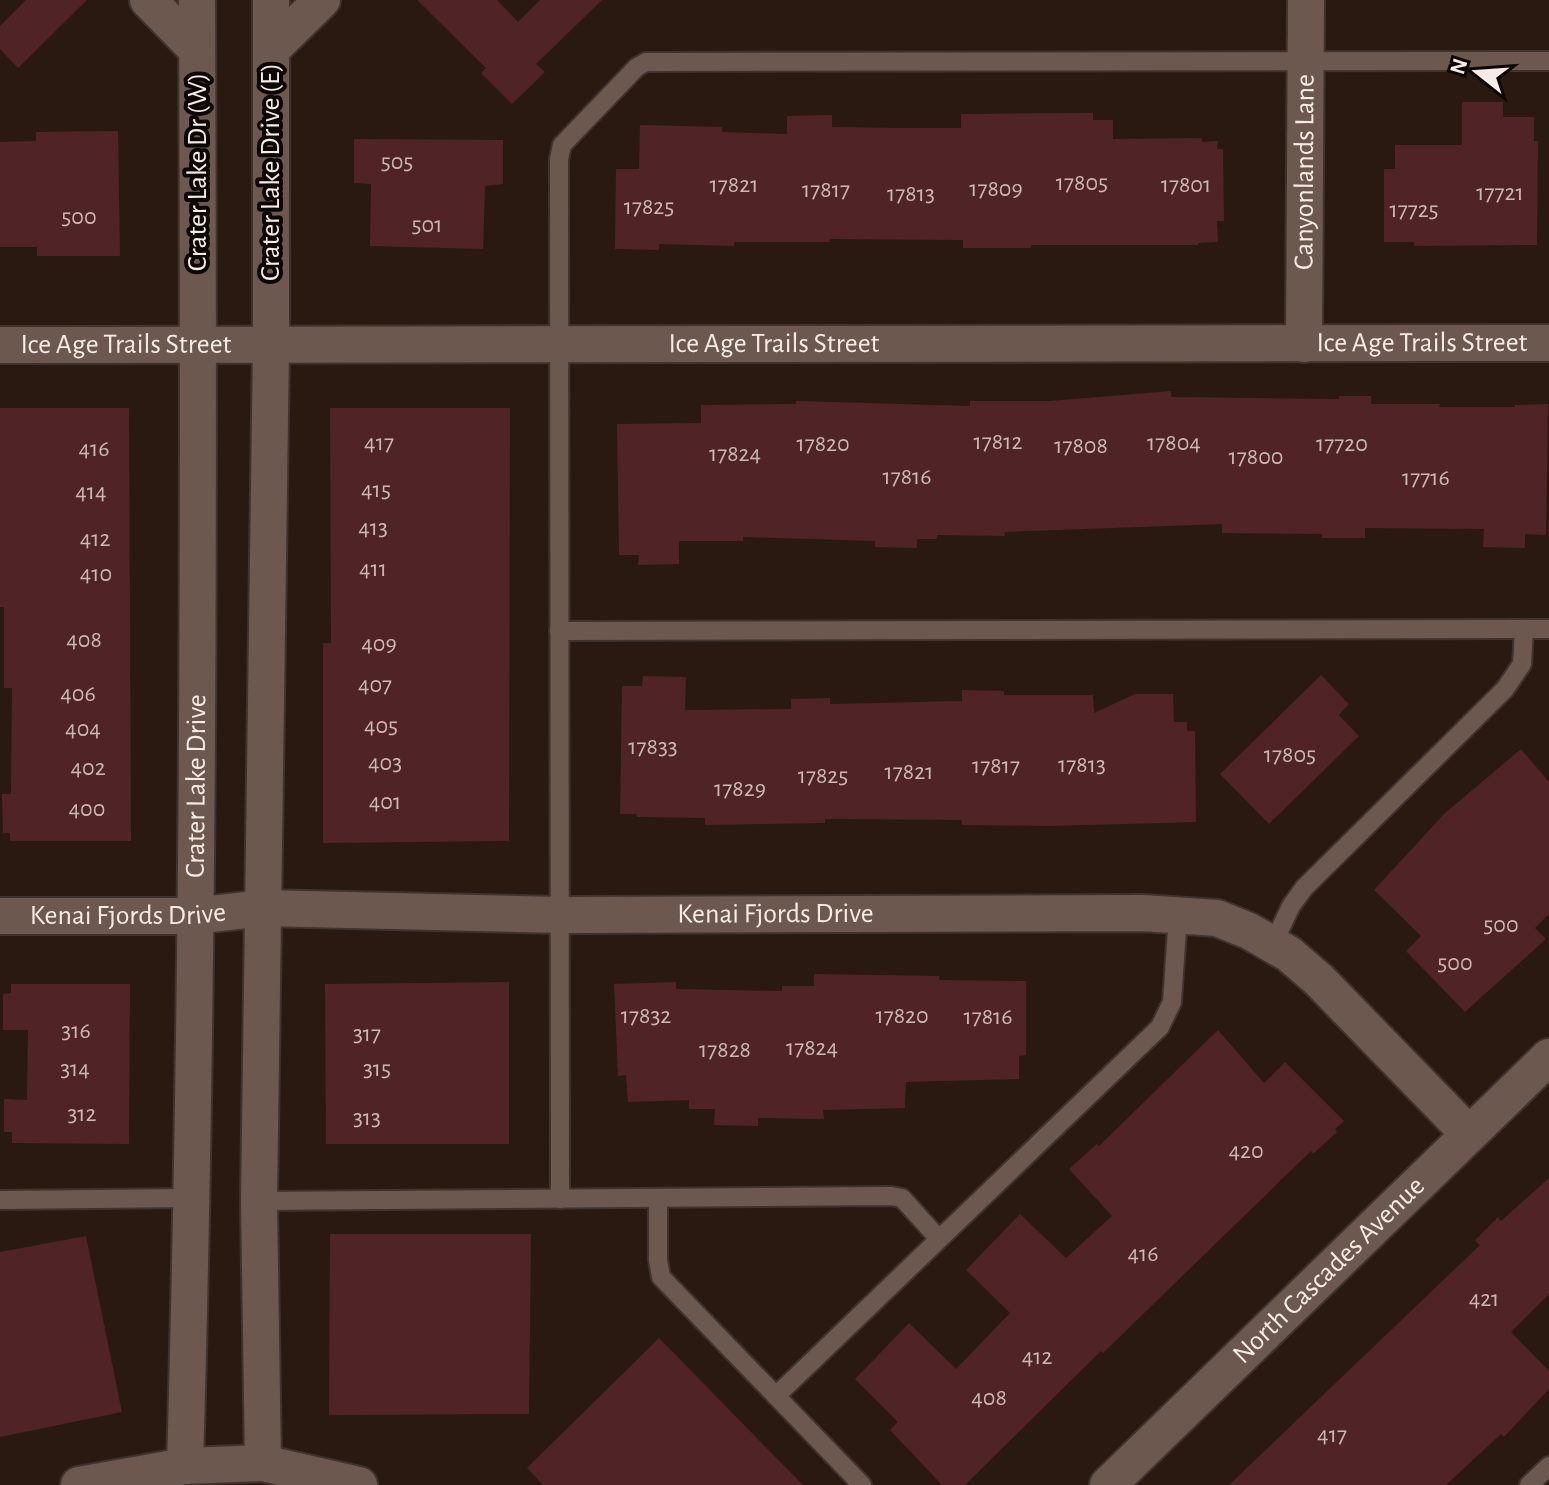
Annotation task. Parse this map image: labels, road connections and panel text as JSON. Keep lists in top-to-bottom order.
{
  "streets": {
    "street": [
      "Crater Lake Dr (W)",
      "Crater Lake Drive (E)",
      "Canyonlands Lane",
      "Ice Age Trails Street",
      "Crater Lake Drive",
      "Kenai Fjords Drive",
      "North Cascades Avenue"
    ]
  },
  "crossings": [
    ["Crater Lake Dr (W)", "Ice Age Trails Street"],
    ["Crater Lake Dr (W)", "Crater Lake Drive"],
    ["Crater Lake Drive (E)", "Ice Age Trails Street"],
    ["Canyonlands Lane", "Ice Age Trails Street"],
    ["Ice Age Trails Street", "Crater Lake Drive"],
    ["Crater Lake Drive", "Kenai Fjords Drive"],
    ["Kenai Fjords Drive", "North Cascades Avenue"]
  ],
  "house_numbers": [
    "505",
    "17805",
    "17821",
    "17801",
    "17809",
    "17817",
    "17721",
    "17813",
    "17825",
    "17725",
    "500",
    "501",
    "17812",
    "417",
    "17804",
    "17820",
    "17720",
    "17808",
    "416",
    "17824",
    "17800",
    "17816",
    "17716",
    "415",
    "414",
    "413",
    "412",
    "411",
    "410",
    "408",
    "409",
    "407",
    "406",
    "405",
    "404",
    "17833",
    "17805",
    "403",
    "17813",
    "17817",
    "402",
    "17821",
    "17825",
    "17829",
    "401",
    "400",
    "500",
    "500",
    "17832",
    "17820",
    "17816",
    "316",
    "317",
    "17824",
    "17828",
    "314",
    "315",
    "312",
    "313",
    "420",
    "416",
    "421",
    "412",
    "408",
    "417"
  ],
  "north": "left"
}
